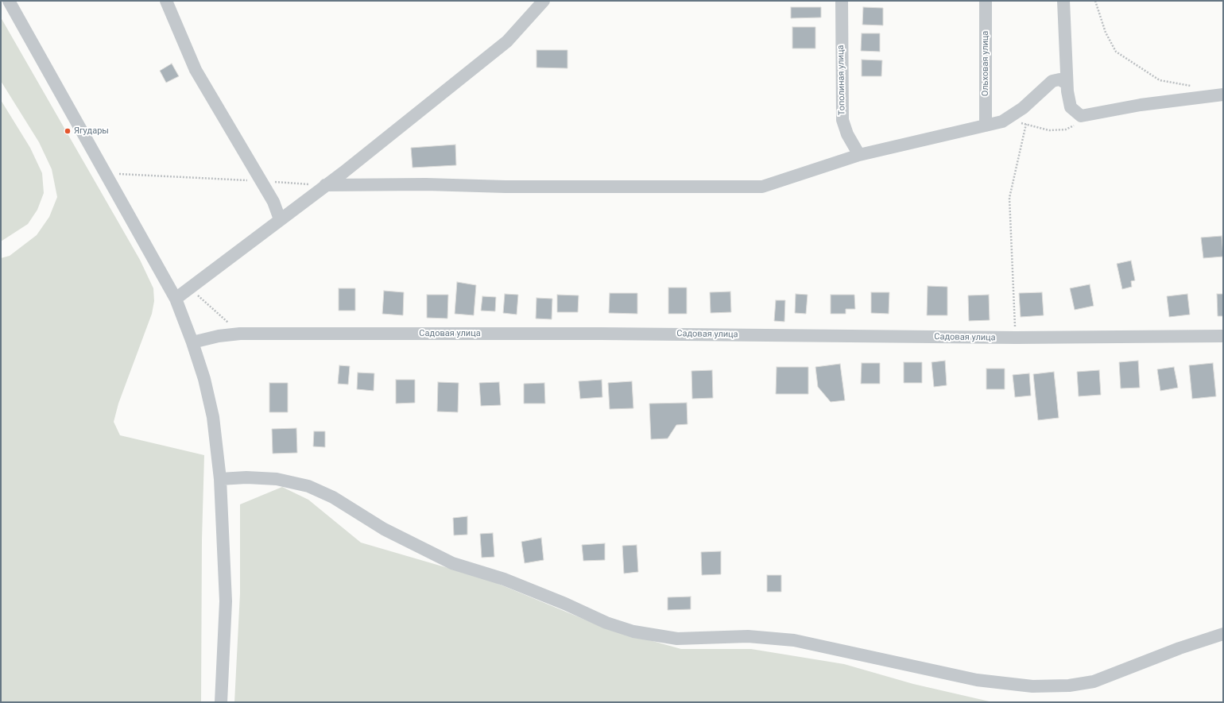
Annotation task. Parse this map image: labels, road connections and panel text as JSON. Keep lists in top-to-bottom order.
{
  "streets": {
    "street": ["Ольховая улица", "Тополиная улица", "Садовая улица"]
  },
  "places": ["Ягудары"]
}
